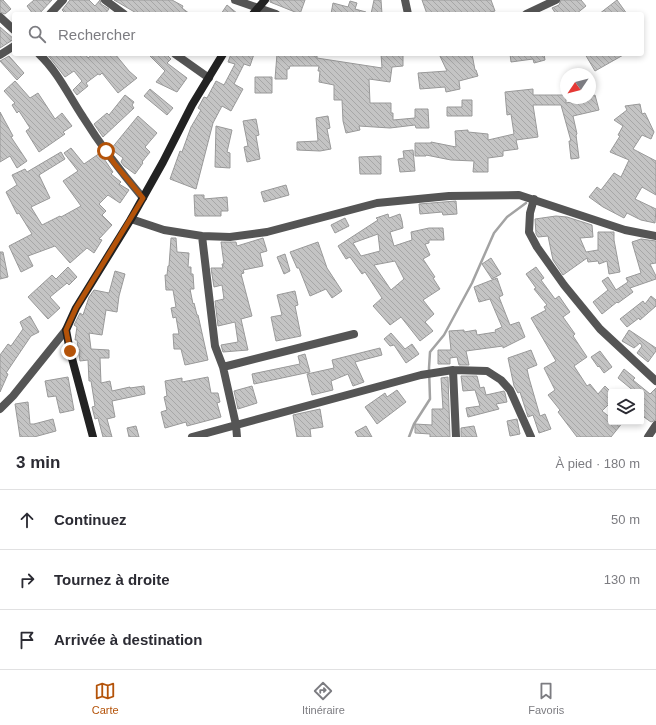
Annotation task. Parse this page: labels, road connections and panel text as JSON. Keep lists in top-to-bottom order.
{
  "north": "bottom left",
  "page": {
    "search": "Rechercher",
    "heading": ["3 min", "À pied · 180 m"],
    "list": [
      ["Continuez", "50 m"],
      ["Tournez à droite", "130 m"],
      "Arrivée à destination"
    ],
    "nav": ["Carte", "Itinéraire", "Favoris"]
  }
}
